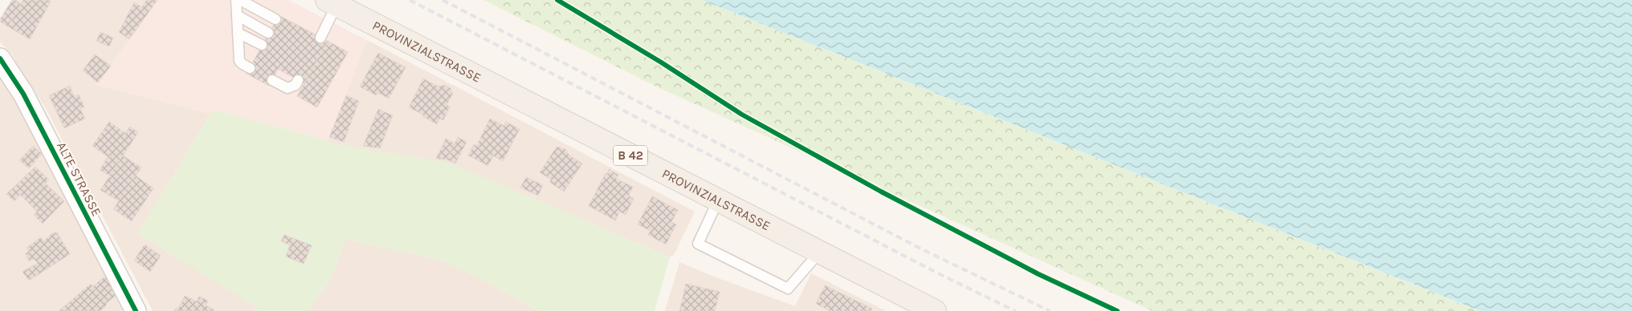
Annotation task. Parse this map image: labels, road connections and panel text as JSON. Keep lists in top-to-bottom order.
{
  "streets": {
    "main road": ["PROVINZIALSTRASSE", "B 42"],
    "street": ["ALTE STRASSE"]
  }
}
